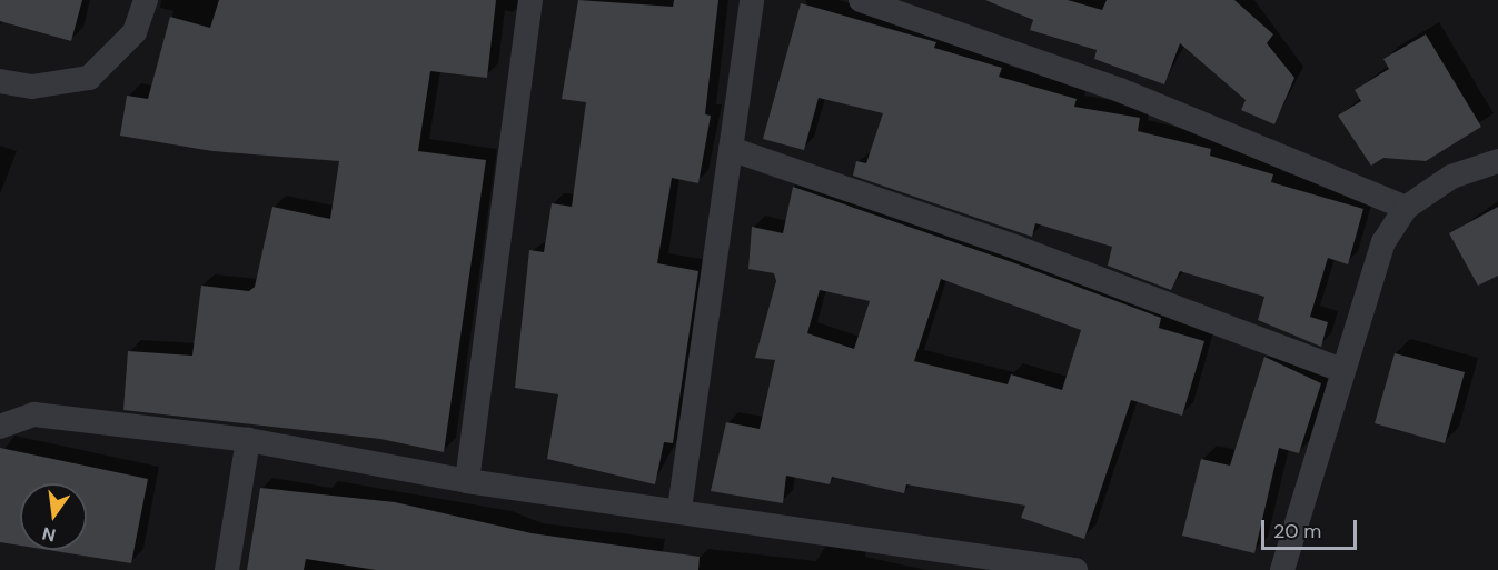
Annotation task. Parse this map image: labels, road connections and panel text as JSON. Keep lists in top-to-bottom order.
{
  "scale_bar": "20 m",
  "north": "bottom"
}
